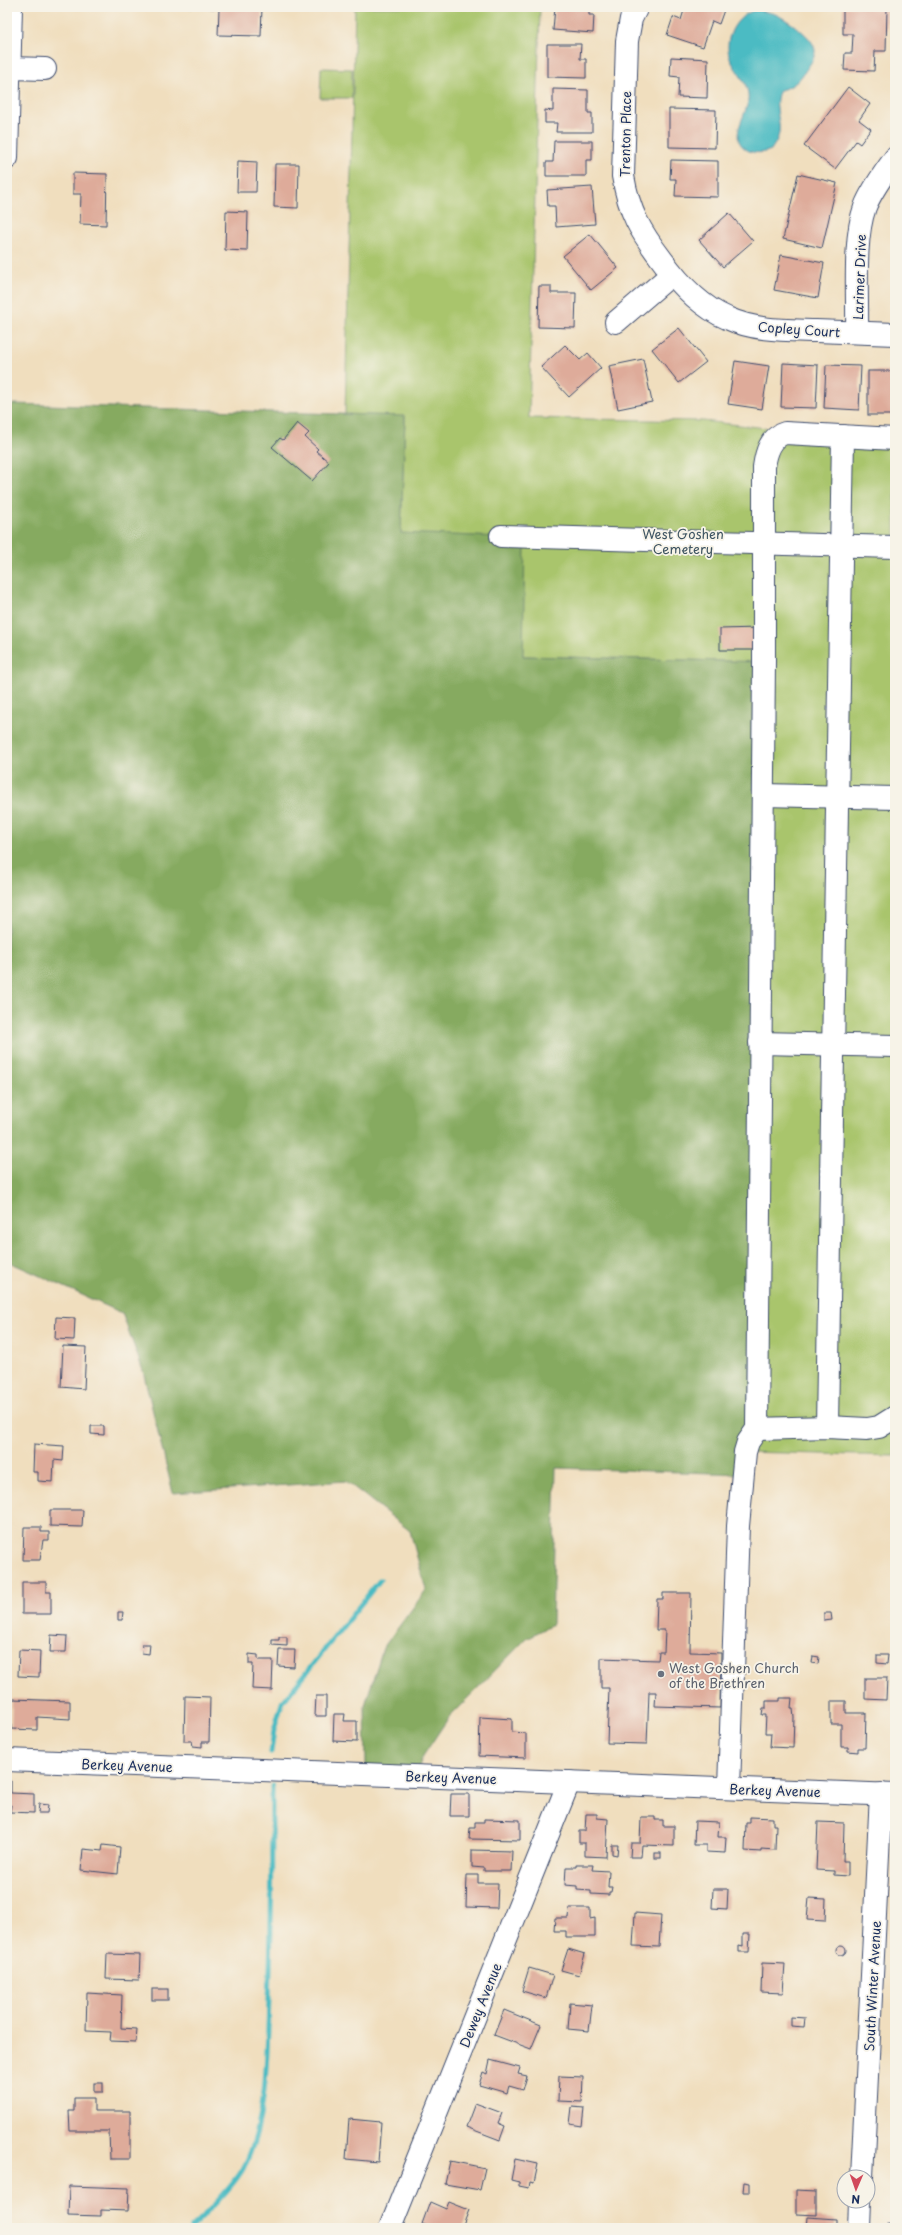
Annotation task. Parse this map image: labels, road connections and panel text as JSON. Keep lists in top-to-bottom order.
{
  "streets": {
    "street": [
      "Trenton Place",
      "Larimer Drive",
      "Copley Court",
      "Berkey Avenue",
      "South Winter Avenue",
      "Dewey Avenue"
    ]
  },
  "crossings": [
    ["Trenton Place", "Copley Court"],
    ["Larimer Drive", "Copley Court"],
    ["Berkey Avenue", "South Winter Avenue"],
    ["Berkey Avenue", "Dewey Avenue"]
  ],
  "parks": ["West Goshen Cemetery"],
  "places": ["West Goshen Church of the Brethren"],
  "north": "bottom"
}
